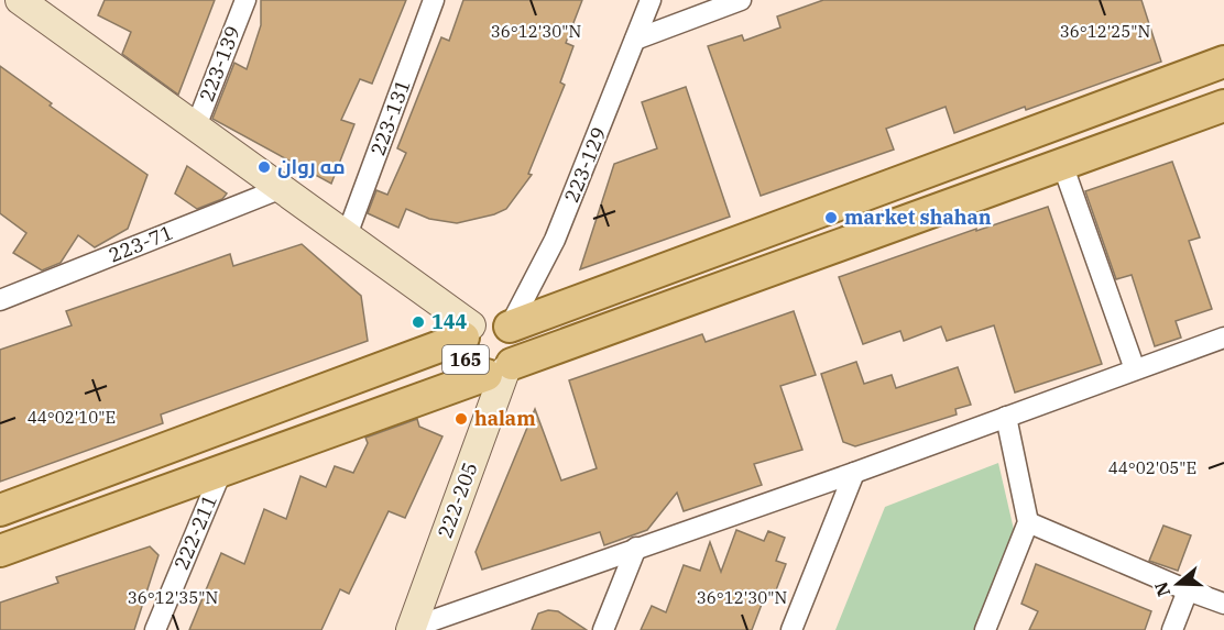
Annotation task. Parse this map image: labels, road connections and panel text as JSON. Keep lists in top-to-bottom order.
{
  "streets": {
    "main road": ["165"],
    "street": [
      "223-139",
      "223-131",
      "223-129",
      "223-71",
      "222-205",
      "222-211"
    ]
  },
  "crossings": [
    ["223-129", "165"],
    ["223-129", "222-205"],
    ["165", "222-205"]
  ],
  "places": [
    "مه روان",
    "market shahan",
    "144",
    "halam"
  ],
  "north": "left",
  "coordinates": [
    "36°12'30\"N",
    "36°12'25\"N",
    "44°02'10\"E",
    "44°02'05\"E",
    "36°12'35\"N"
  ]
}
